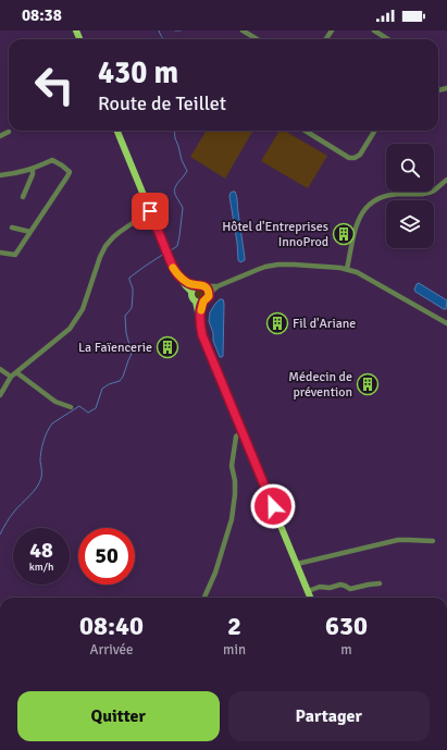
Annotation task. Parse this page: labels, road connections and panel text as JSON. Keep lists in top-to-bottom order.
{
  "places": {
    "building": [
      "Hôtel d'Entreprises InnoProd",
      "Fil d'Ariane",
      "La Faïencerie",
      "Médecin de prévention"
    ]
  },
  "page": {
    "status": "08:38",
    "turn": ["430 m", "Route de Teillet"],
    "speed": "48 km/h",
    "limit": "50",
    "eta": [
      "08:40",
      "Arrivée",
      "2",
      "min",
      "630",
      "m"
    ],
    "buttons": ["Quitter", "Partager"]
  }
}
